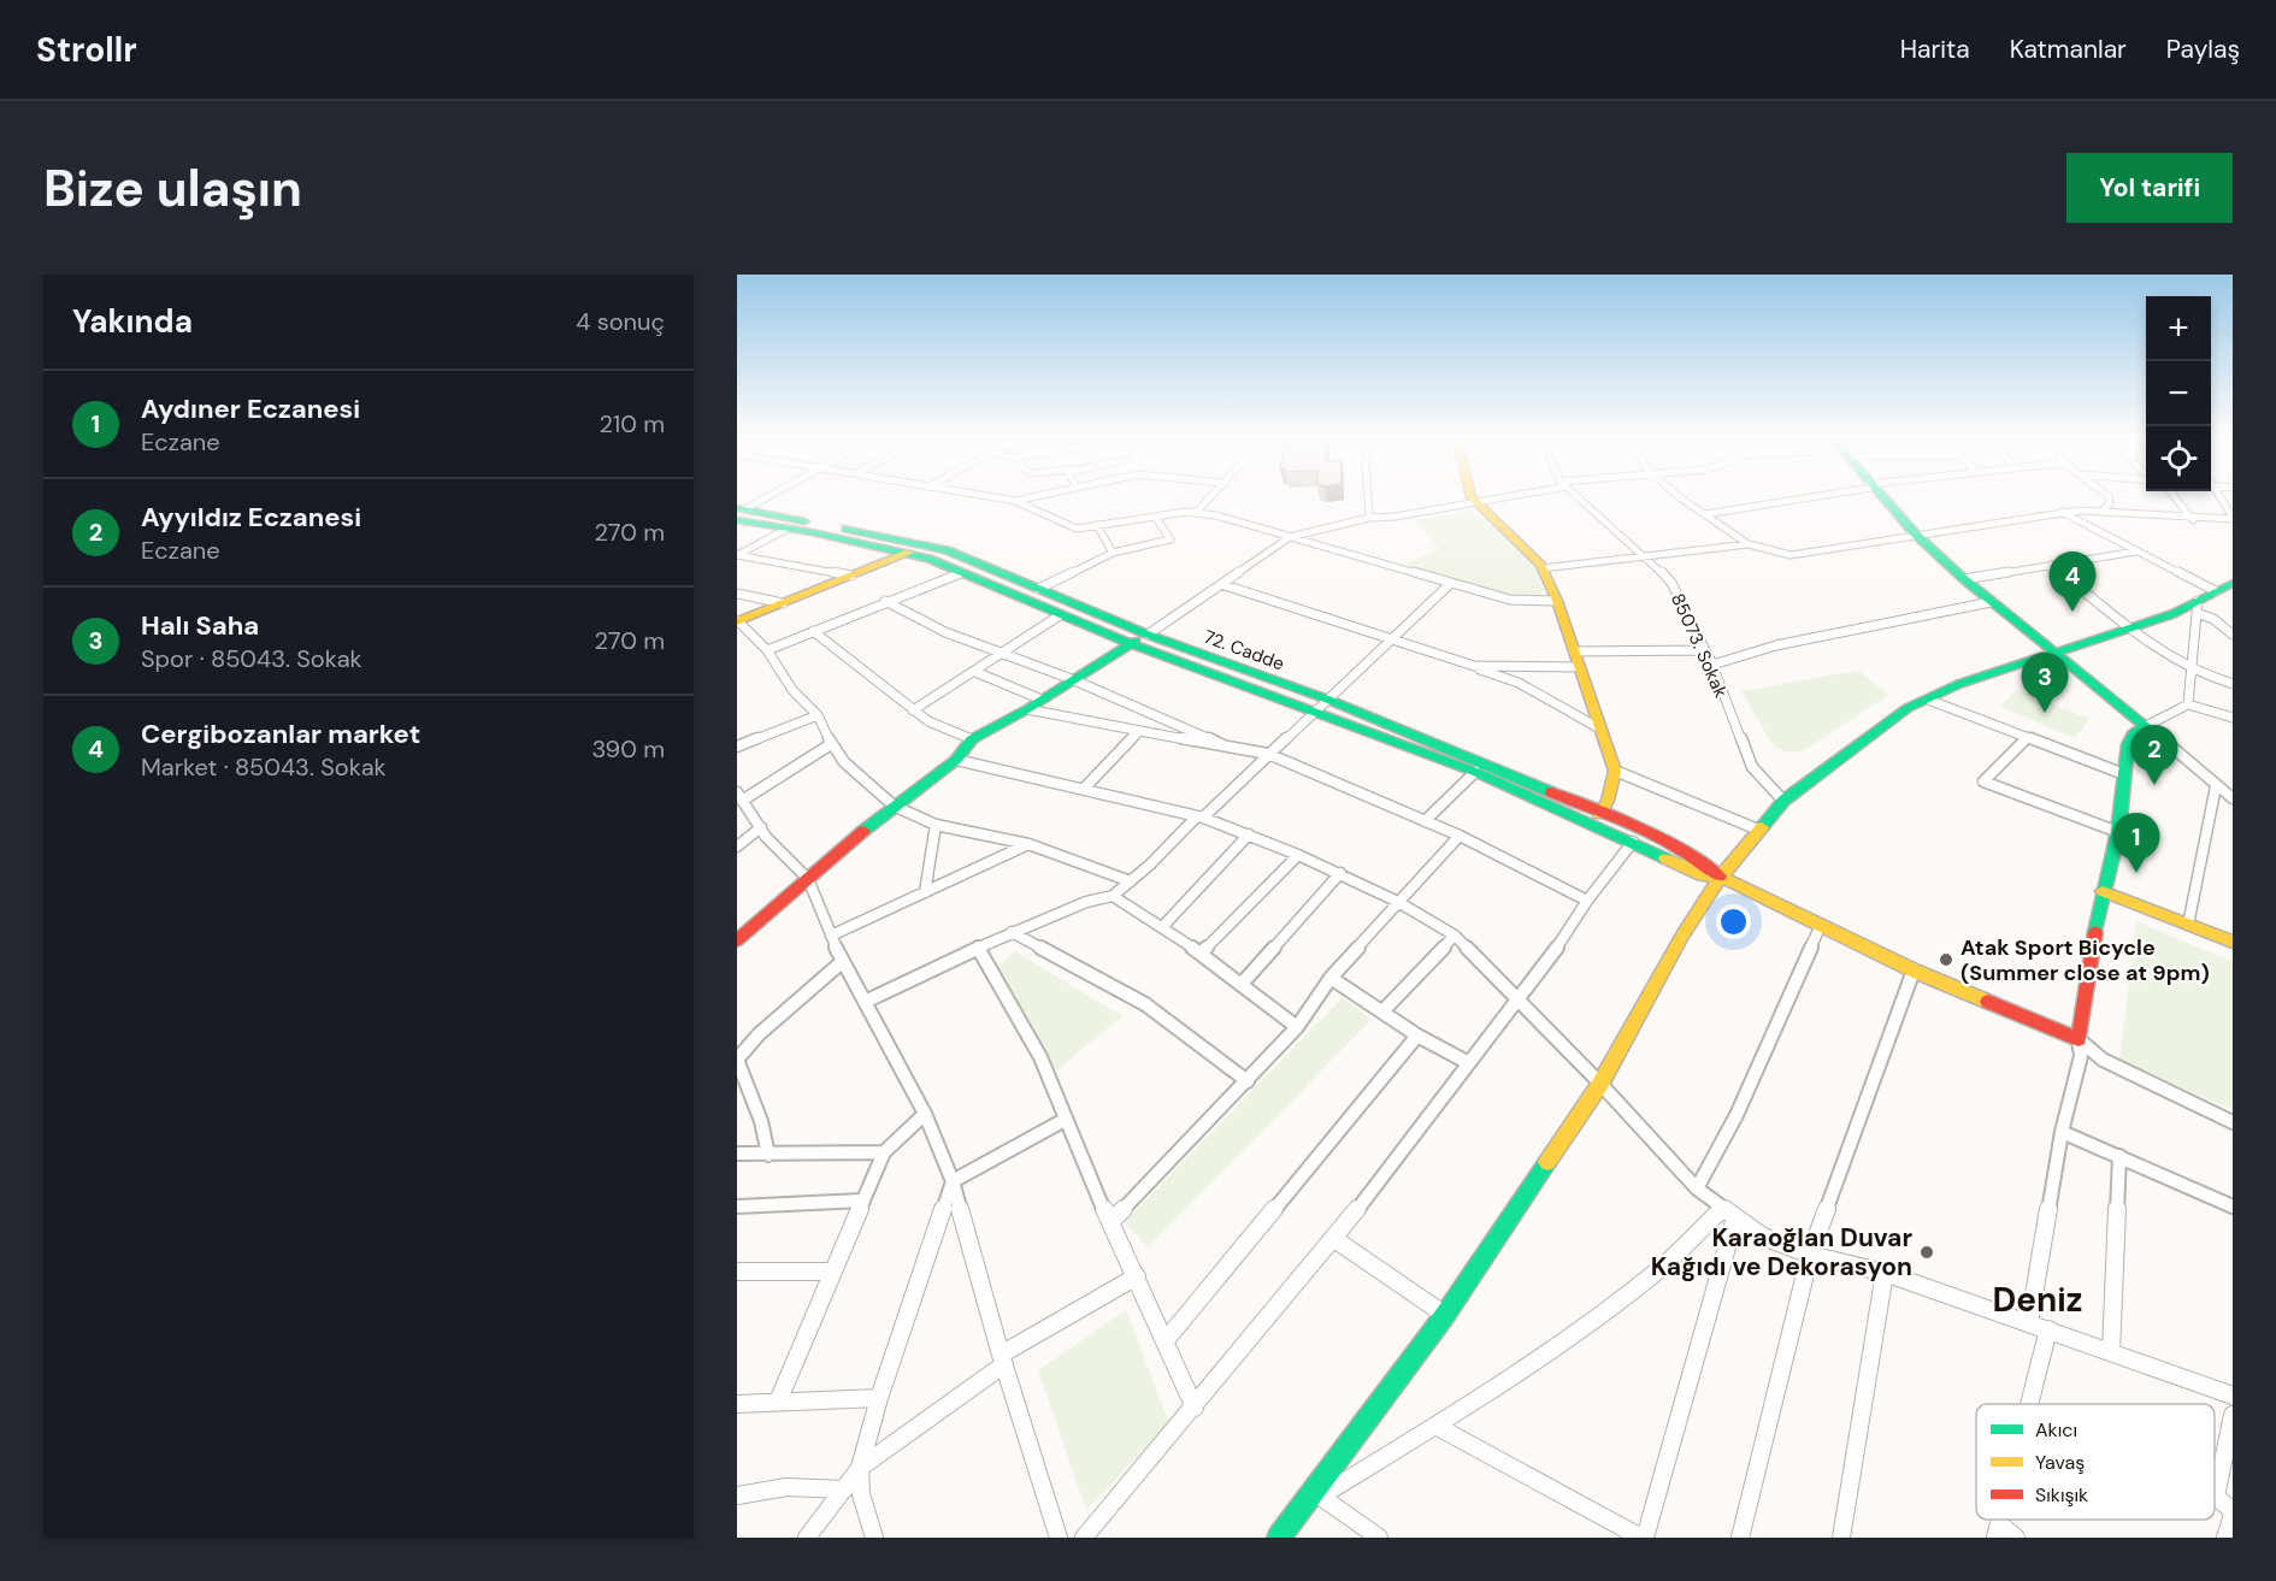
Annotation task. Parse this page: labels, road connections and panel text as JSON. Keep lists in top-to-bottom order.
{
  "streets": {
    "main road": ["72. Cadde"],
    "street": ["85073. Sokak"]
  },
  "districts": ["Deniz"],
  "places": ["Atak Sport Bicycle (Summer close at 9pm)", "Karaoğlan Duvar Kağıdı ve Dekorasyon"],
  "legend": ["Akıcı", "Yavaş", "Sıkışık"],
  "page": {
    "header": "Strollr",
    "nav": ["Harita", "Katmanlar", "Paylaş"],
    "buttons": "Yol tarifi",
    "title": "Bize ulaşın",
    "heading": ["Yakında", "4 sonuç"],
    "map_buttons": ["+", "−"],
    "list": [
      {
        "mark": "1",
        "name": "Aydıner Eczanesi",
        "note": "Eczane",
        "value": "210 m"
      },
      {
        "mark": "2",
        "name": "Ayyıldız Eczanesi",
        "note": "Eczane",
        "value": "270 m"
      },
      {
        "mark": "3",
        "name": "Halı Saha",
        "note": "Spor · 85043. Sokak",
        "value": "270 m"
      },
      {
        "mark": "4",
        "name": "Cergibozanlar market",
        "note": "Market · 85043. Sokak",
        "value": "390 m"
      }
    ],
    "pins": [
      "4",
      "3",
      "2",
      "1"
    ]
  }
}
